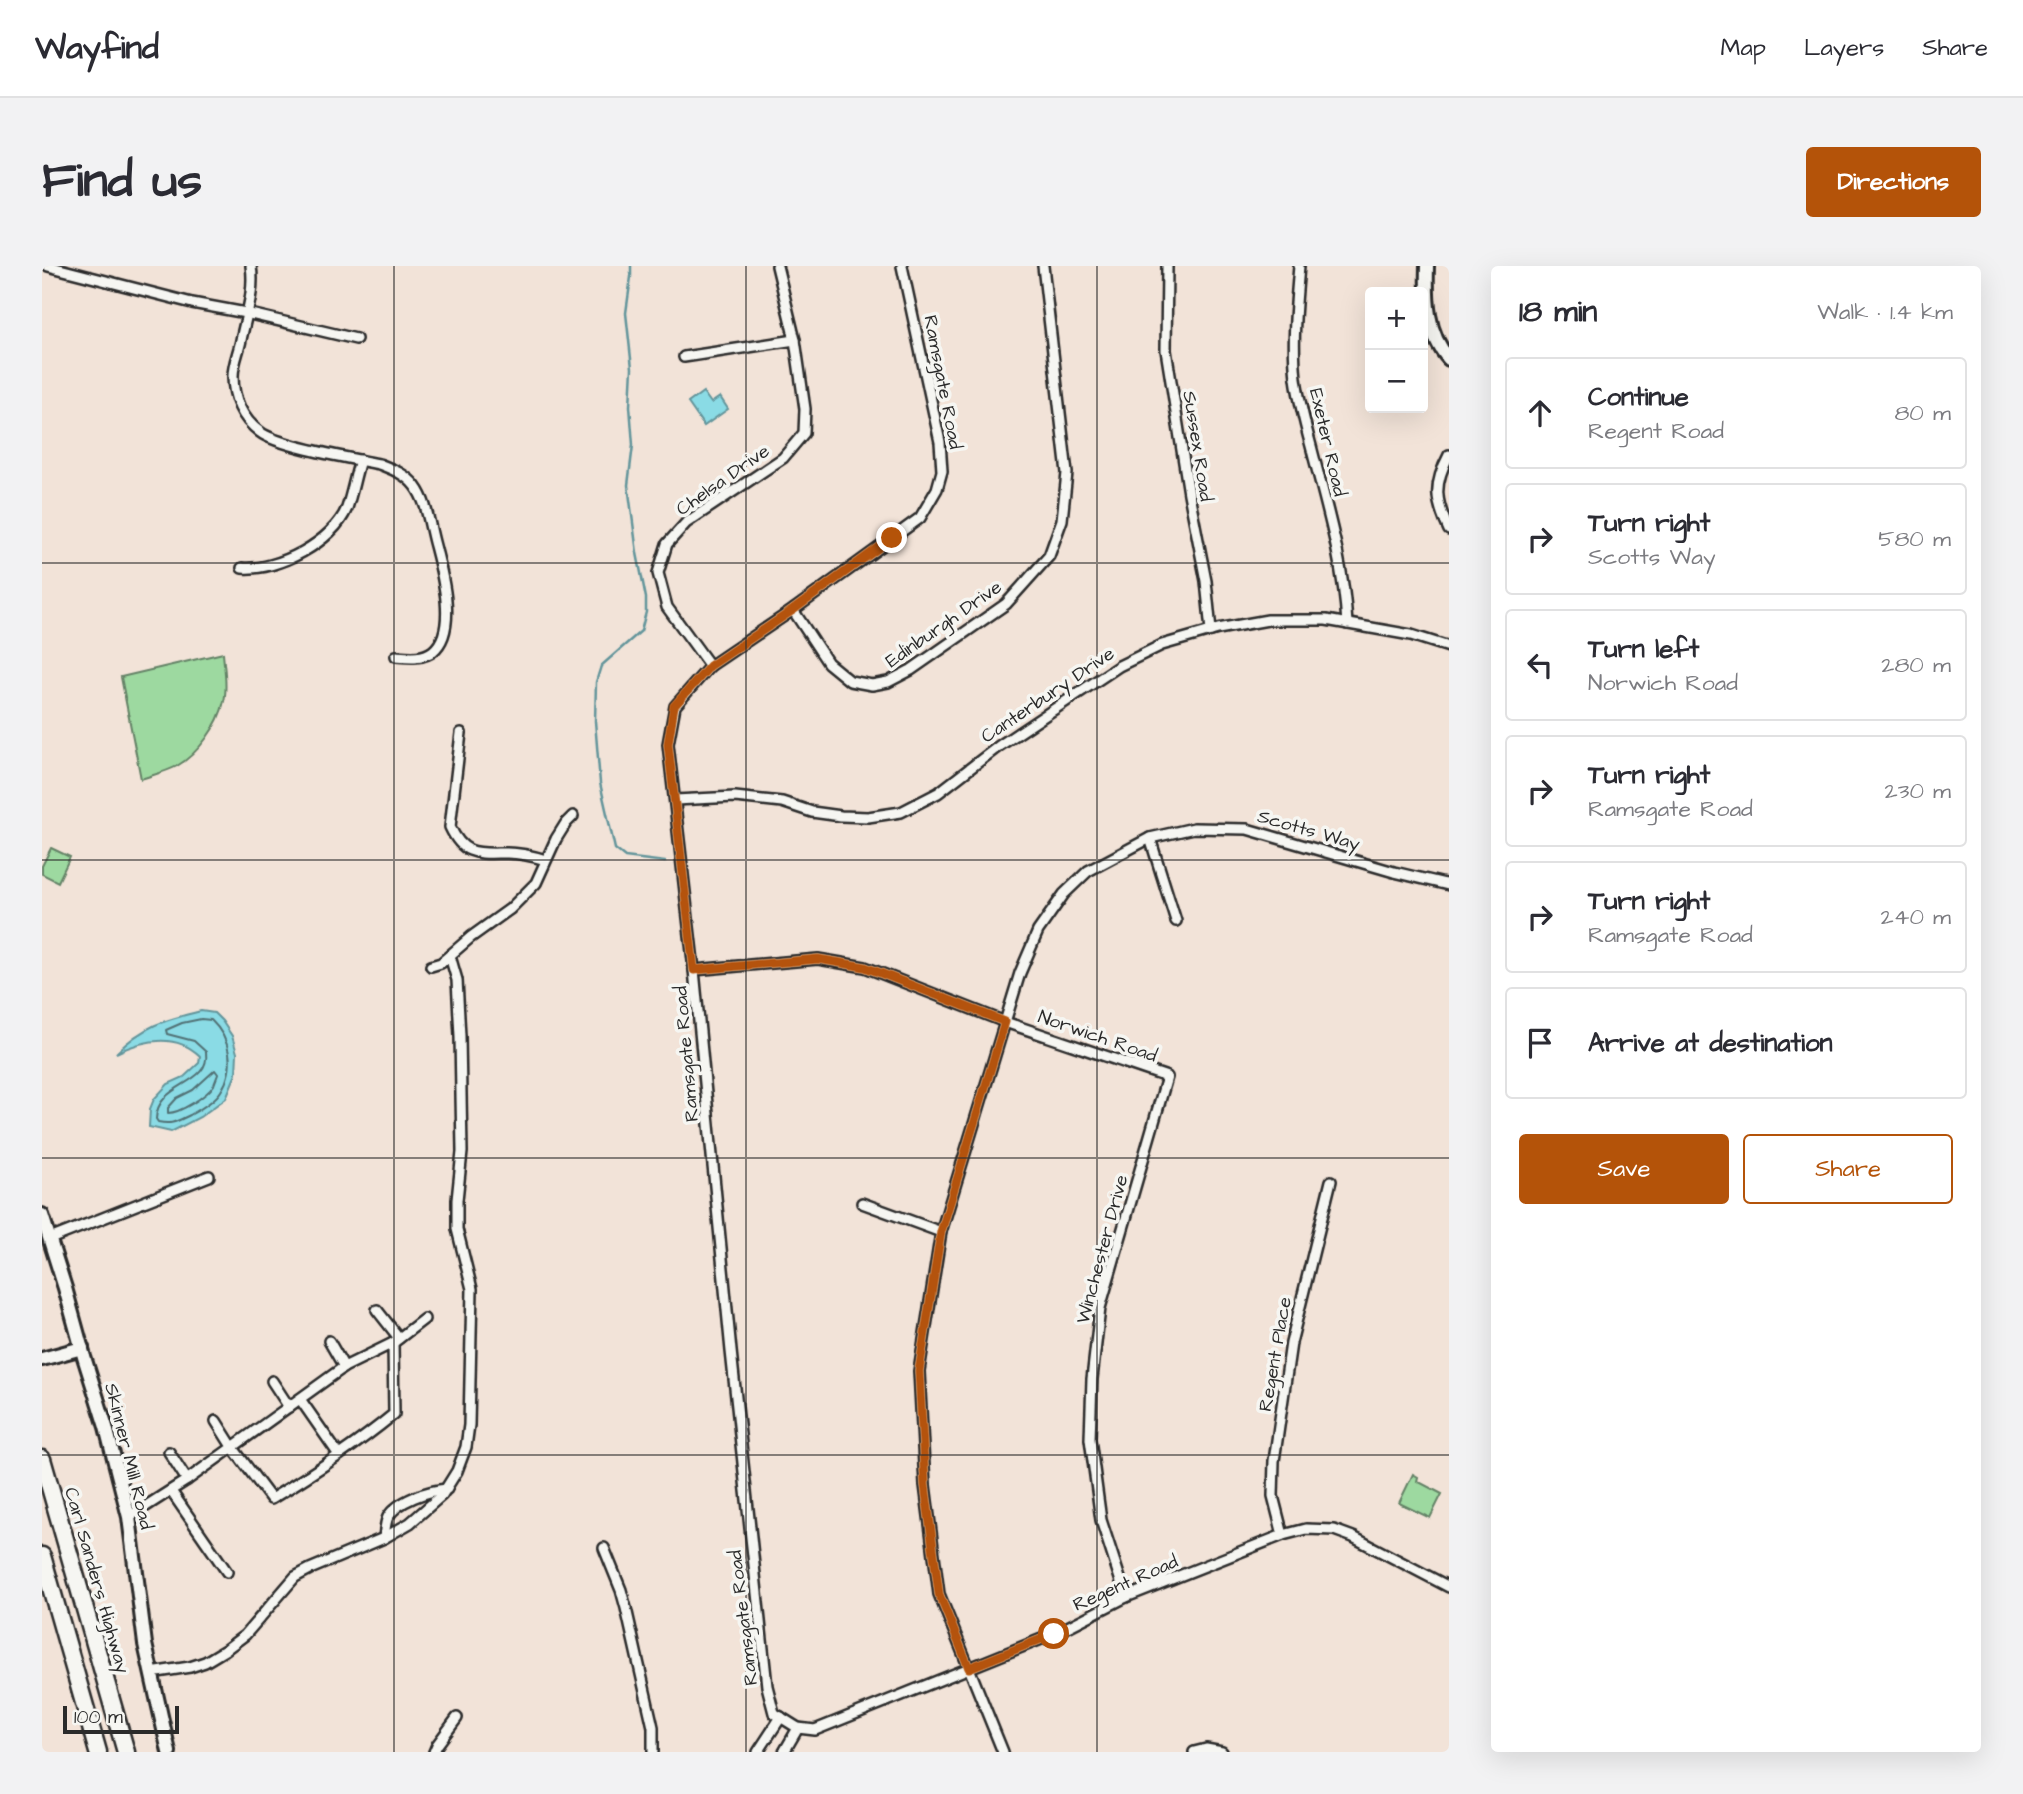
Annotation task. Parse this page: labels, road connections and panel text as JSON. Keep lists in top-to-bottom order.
{
  "streets": {
    "highway": ["Carl Sanders Highway"],
    "street": [
      "Ramsgate Road",
      "Exeter Road",
      "Sussex Road",
      "Chelsa Drive",
      "Edinburgh Drive",
      "Canterbury Drive",
      "Scotts Way",
      "Norwich Road",
      "Winchester Drive",
      "Regent Place",
      "Skinner Mill Road",
      "Regent Road"
    ]
  },
  "crossings": [
    ["Ramsgate Road", "Chelsa Drive"],
    ["Ramsgate Road", "Edinburgh Drive"],
    ["Ramsgate Road", "Canterbury Drive"],
    ["Ramsgate Road", "Norwich Road"],
    ["Exeter Road", "Canterbury Drive"],
    ["Sussex Road", "Canterbury Drive"],
    ["Scotts Way", "Norwich Road"],
    ["Scotts Way", "Regent Road"],
    ["Norwich Road", "Winchester Drive"],
    ["Winchester Drive", "Regent Road"],
    ["Regent Place", "Regent Road"]
  ],
  "scale_bar": "100 m",
  "page": {
    "header": "Wayfind",
    "nav": ["Map", "Layers", "Share"],
    "buttons": [
      "Directions",
      ["Save", "Share"]
    ],
    "title": "Find us",
    "heading": ["18 min", "Walk · 1.4 km"],
    "map_buttons": ["+", "−"],
    "list": [
      ["Continue", "Regent Road", "80 m"],
      ["Turn right", "Scotts Way", "580 m"],
      ["Turn left", "Norwich Road", "280 m"],
      ["Turn right", "Ramsgate Road", "230 m"],
      ["Turn right", "Ramsgate Road", "240 m"],
      "Arrive at destination"
    ],
    "scale": "100 m"
  }
}
